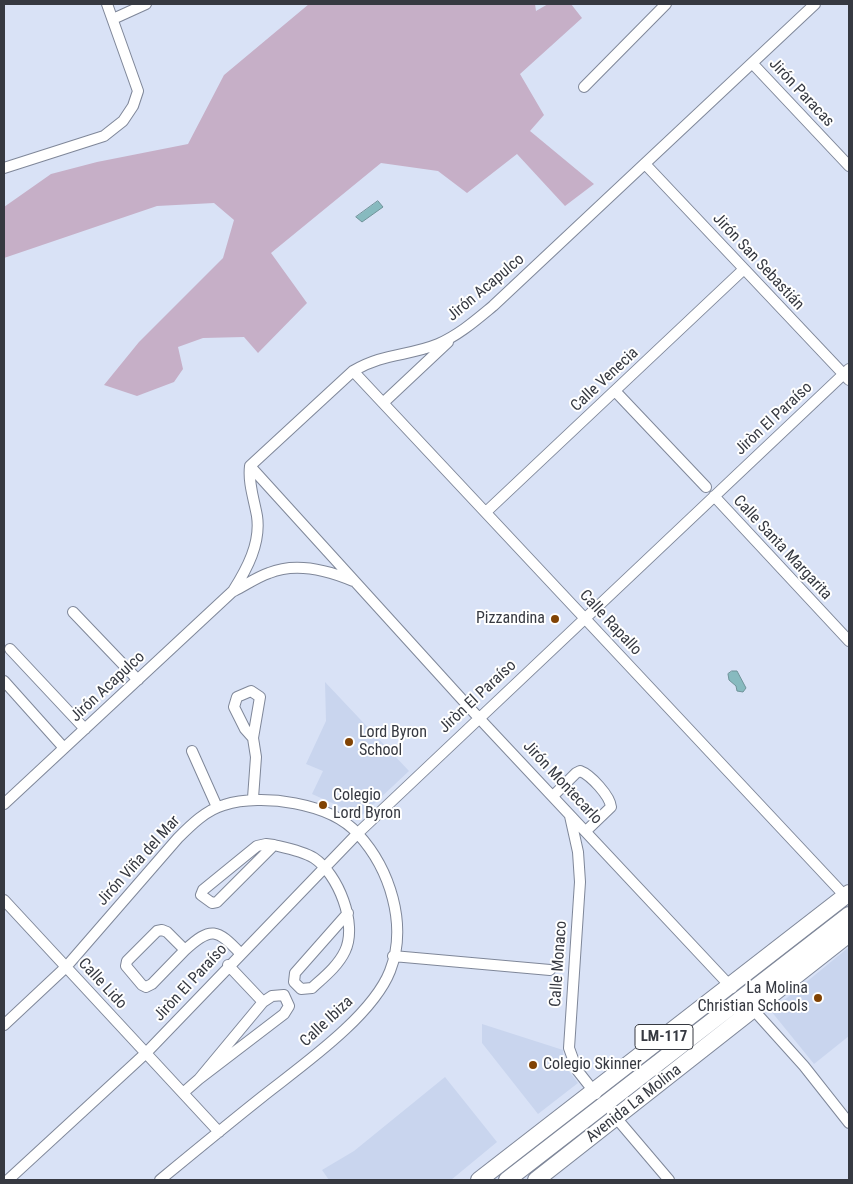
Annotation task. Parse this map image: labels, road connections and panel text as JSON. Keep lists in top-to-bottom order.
{
  "streets": {
    "main road": ["LM-117", "Avenida La Molina"],
    "street": [
      "Jirón Paracas",
      "Jirón San Sebastián",
      "Jirón Acapulco",
      "Calle Venecia",
      "Jiròn El Paraíso",
      "Calle Santa Margarita",
      "Calle Rapallo",
      "Jirón Montecarlo",
      "Jirón Viña del Mar",
      "Calle Monaco",
      "Calle Lido",
      "Calle Ibiza"
    ]
  },
  "crossings": [
    ["Jirón Paracas", "Jirón Acapulco"],
    ["Jirón San Sebastián", "Jirón Acapulco"],
    ["Jirón San Sebastián", "Calle Venecia"],
    ["Jirón San Sebastián", "Jiròn El Paraíso"],
    ["Jirón Acapulco", "Calle Rapallo"],
    ["Jirón Acapulco", "Jirón Montecarlo"],
    ["Calle Venecia", "Calle Rapallo"],
    ["Jiròn El Paraíso", "Calle Santa Margarita"],
    ["Jiròn El Paraíso", "Calle Rapallo"],
    ["Jiròn El Paraíso", "Jirón Montecarlo"],
    ["Jiròn El Paraíso", "Jirón Viña del Mar"],
    ["Jiròn El Paraíso", "Calle Lido"],
    ["Jiròn El Paraíso", "Calle Ibiza"],
    ["Calle Rapallo", "LM-117"],
    ["Jirón Montecarlo", "Calle Monaco"],
    ["Jirón Montecarlo", "LM-117"],
    ["Jirón Montecarlo", "Avenida La Molina"],
    ["Jirón Viña del Mar", "Calle Lido"],
    ["Jirón Viña del Mar", "Calle Ibiza"],
    ["Calle Monaco", "LM-117"],
    ["Calle Monaco", "Avenida La Molina"],
    ["Calle Lido", "Calle Ibiza"]
  ],
  "places": [
    "Pizzandina",
    "Lord Byron School",
    "Colegio Lord Byron",
    "La Molina Christian Schools",
    "Colegio Skinner"
  ]
}
